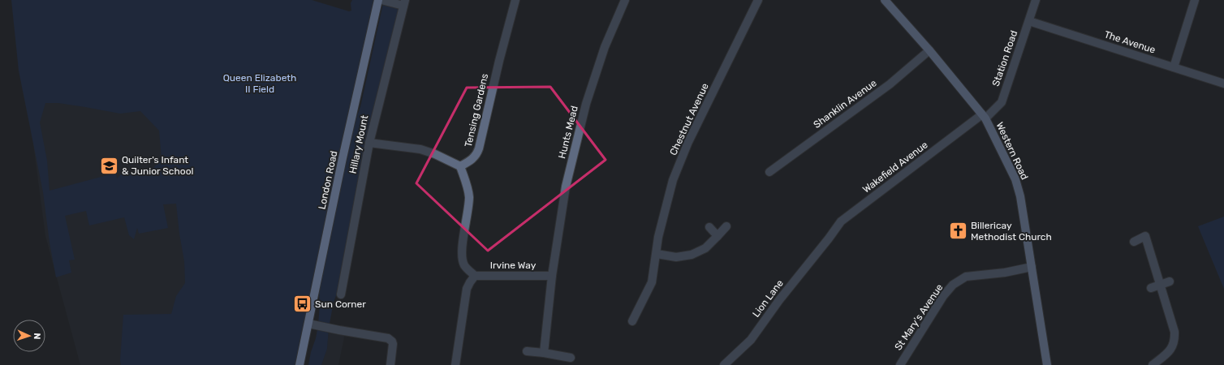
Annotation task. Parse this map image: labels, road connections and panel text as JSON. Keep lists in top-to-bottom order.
{
  "streets": {
    "main road": ["London Road"],
    "street": [
      "The Avenue",
      "Station Road",
      "Shanklin Avenue",
      "Tensing Gardens",
      "Chestnut Avenue",
      "Hunts Mead",
      "Hillary Mount",
      "Western Road",
      "Wakefield Avenue",
      "Irvine Way",
      "Lion Lane",
      "St Mary's Avenue"
    ]
  },
  "crossings": [
    ["The Avenue", "Station Road"],
    ["Station Road", "Western Road"],
    ["Station Road", "Wakefield Avenue"],
    ["Shanklin Avenue", "Western Road"],
    ["Hunts Mead", "Irvine Way"],
    ["Western Road", "Wakefield Avenue"],
    ["Western Road", "St Mary's Avenue"],
    ["Wakefield Avenue", "Lion Lane"]
  ],
  "parks": ["Queen Elizabeth II Field"],
  "places": {
    "school or university": ["Quilter's Infant & Junior School"],
    "church": ["Billericay Methodist Church"],
    "bus stop": ["Sun Corner"]
  },
  "north": "right"
}
